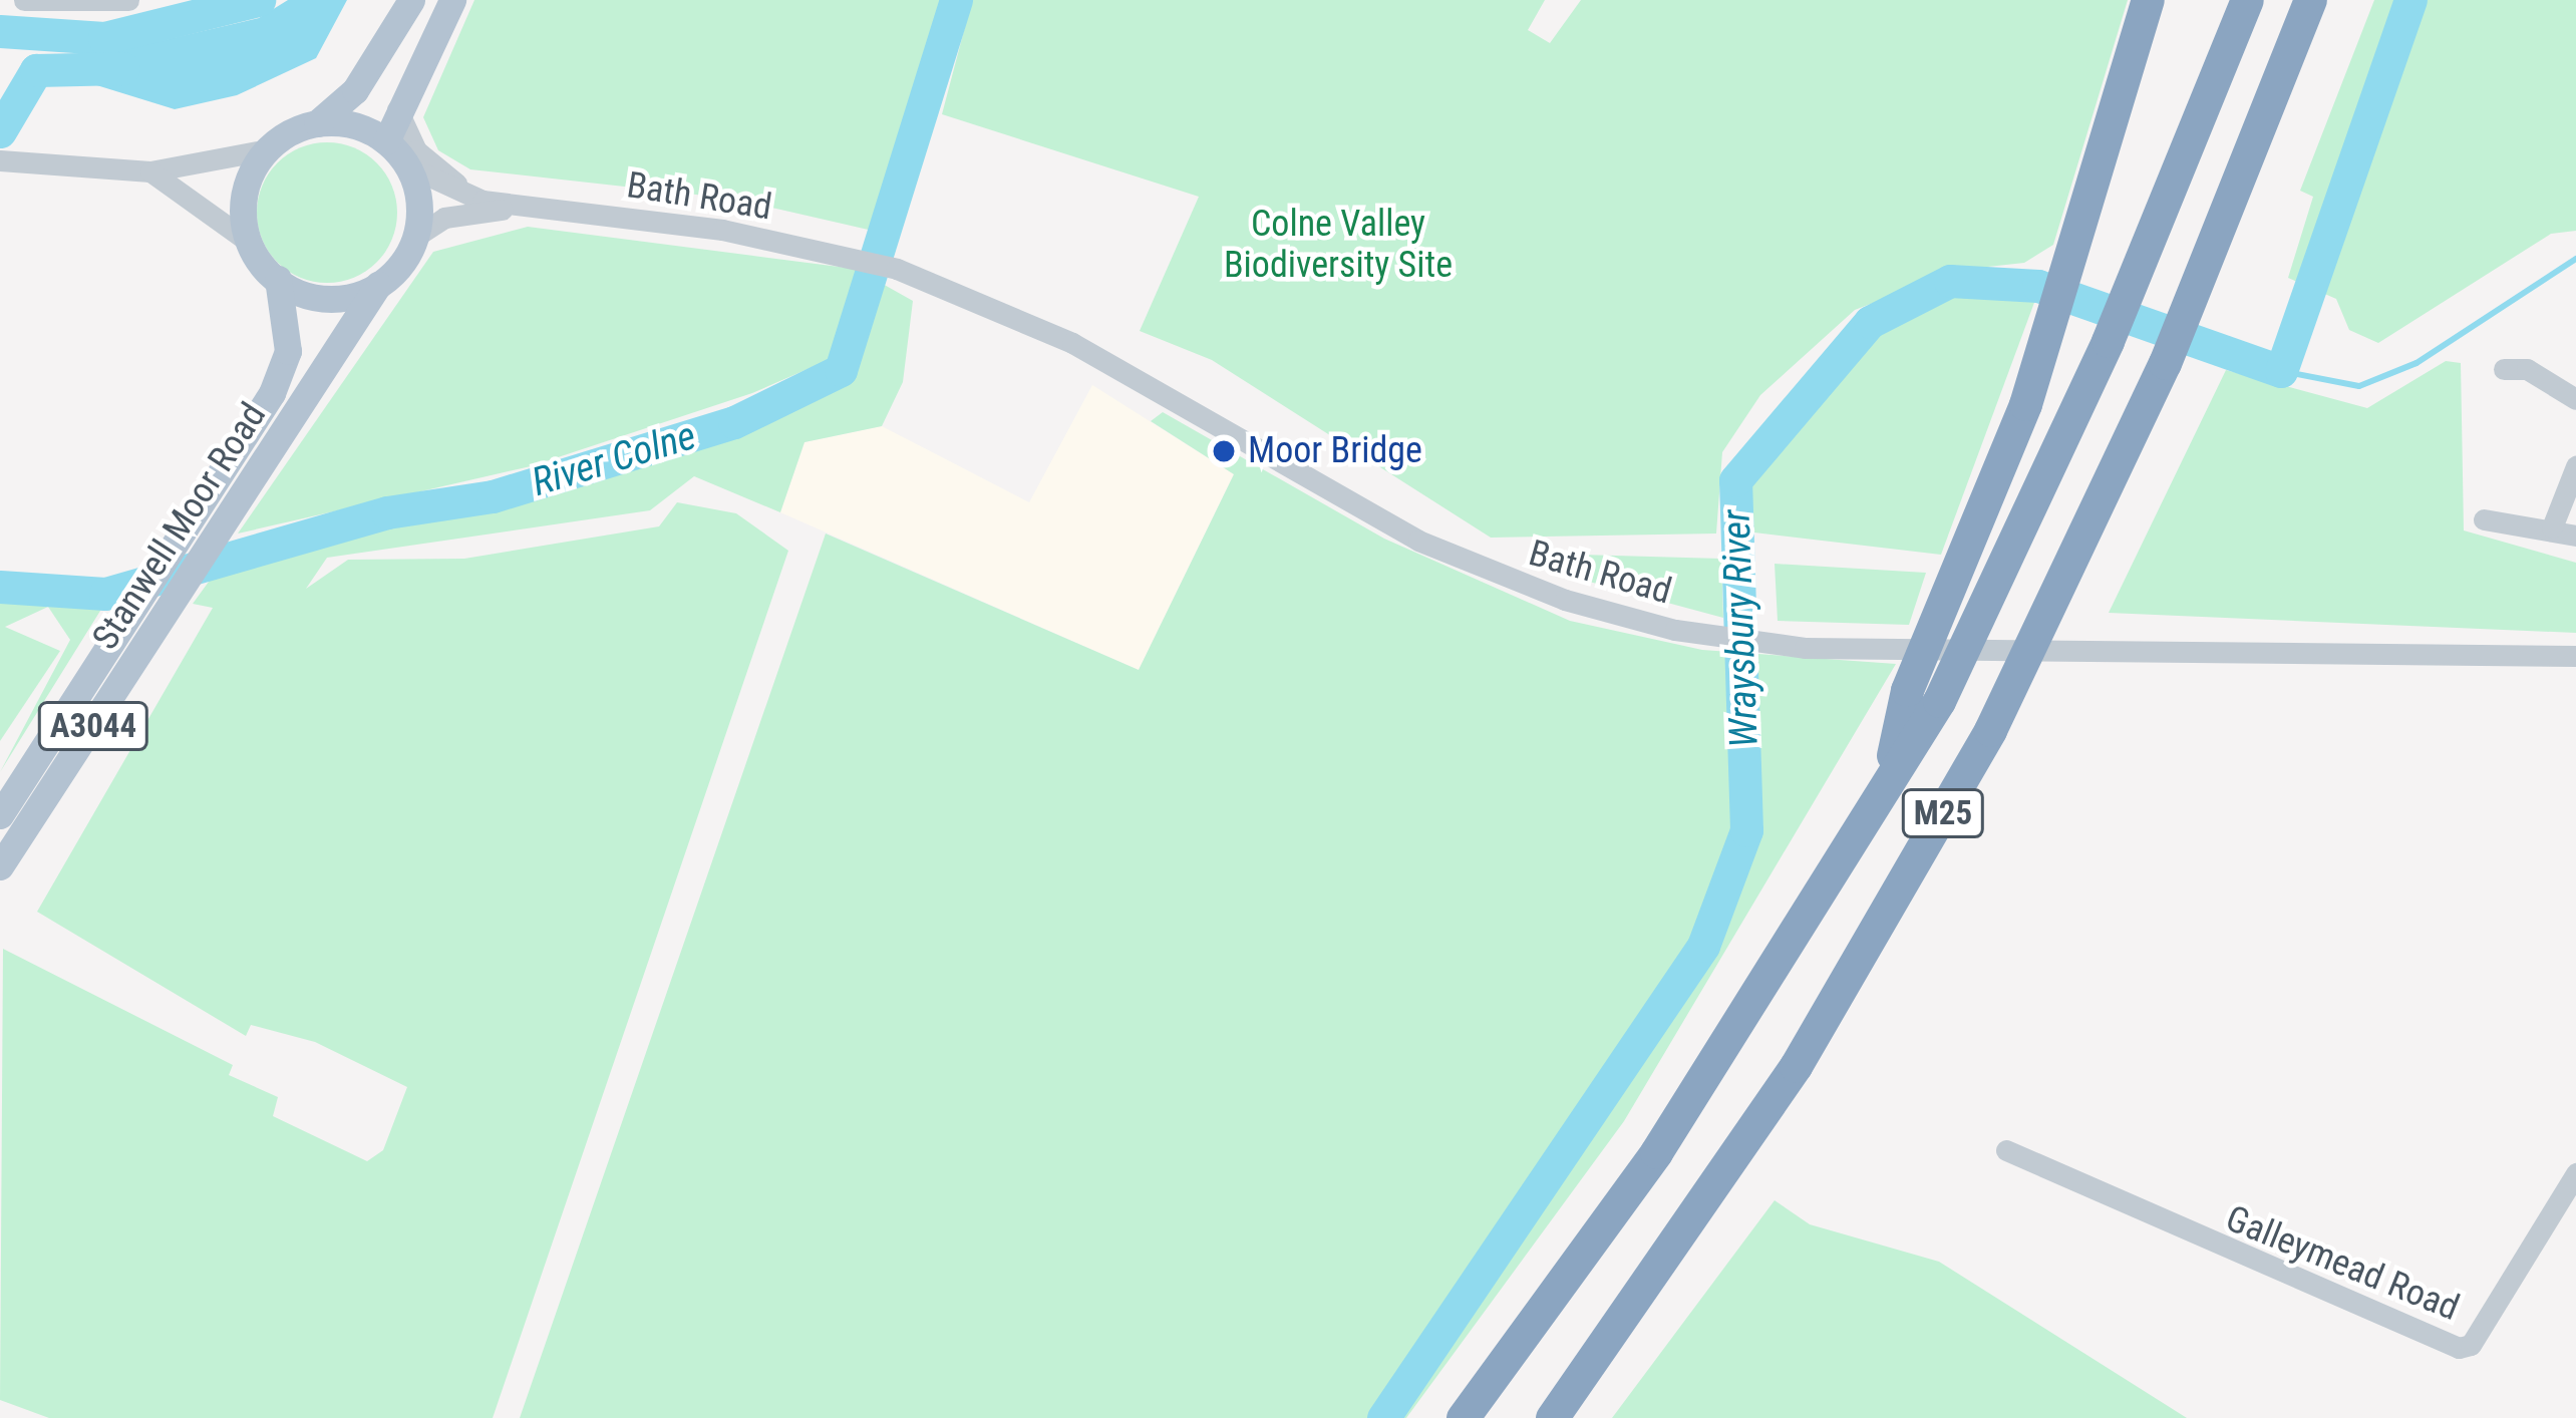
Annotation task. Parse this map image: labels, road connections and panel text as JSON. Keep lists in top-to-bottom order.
{
  "streets": {
    "highway": ["M25"],
    "main road": ["Stanwell Moor Road", "A3044"],
    "street": ["Bath Road", "Galleymead Road"]
  },
  "crossings": [
    ["Bath Road", "Stanwell Moor Road"]
  ],
  "water": ["River Colne", "Wraysbury River"],
  "parks": ["Colne Valley Biodiversity Site"],
  "places": ["Moor Bridge"]
}
